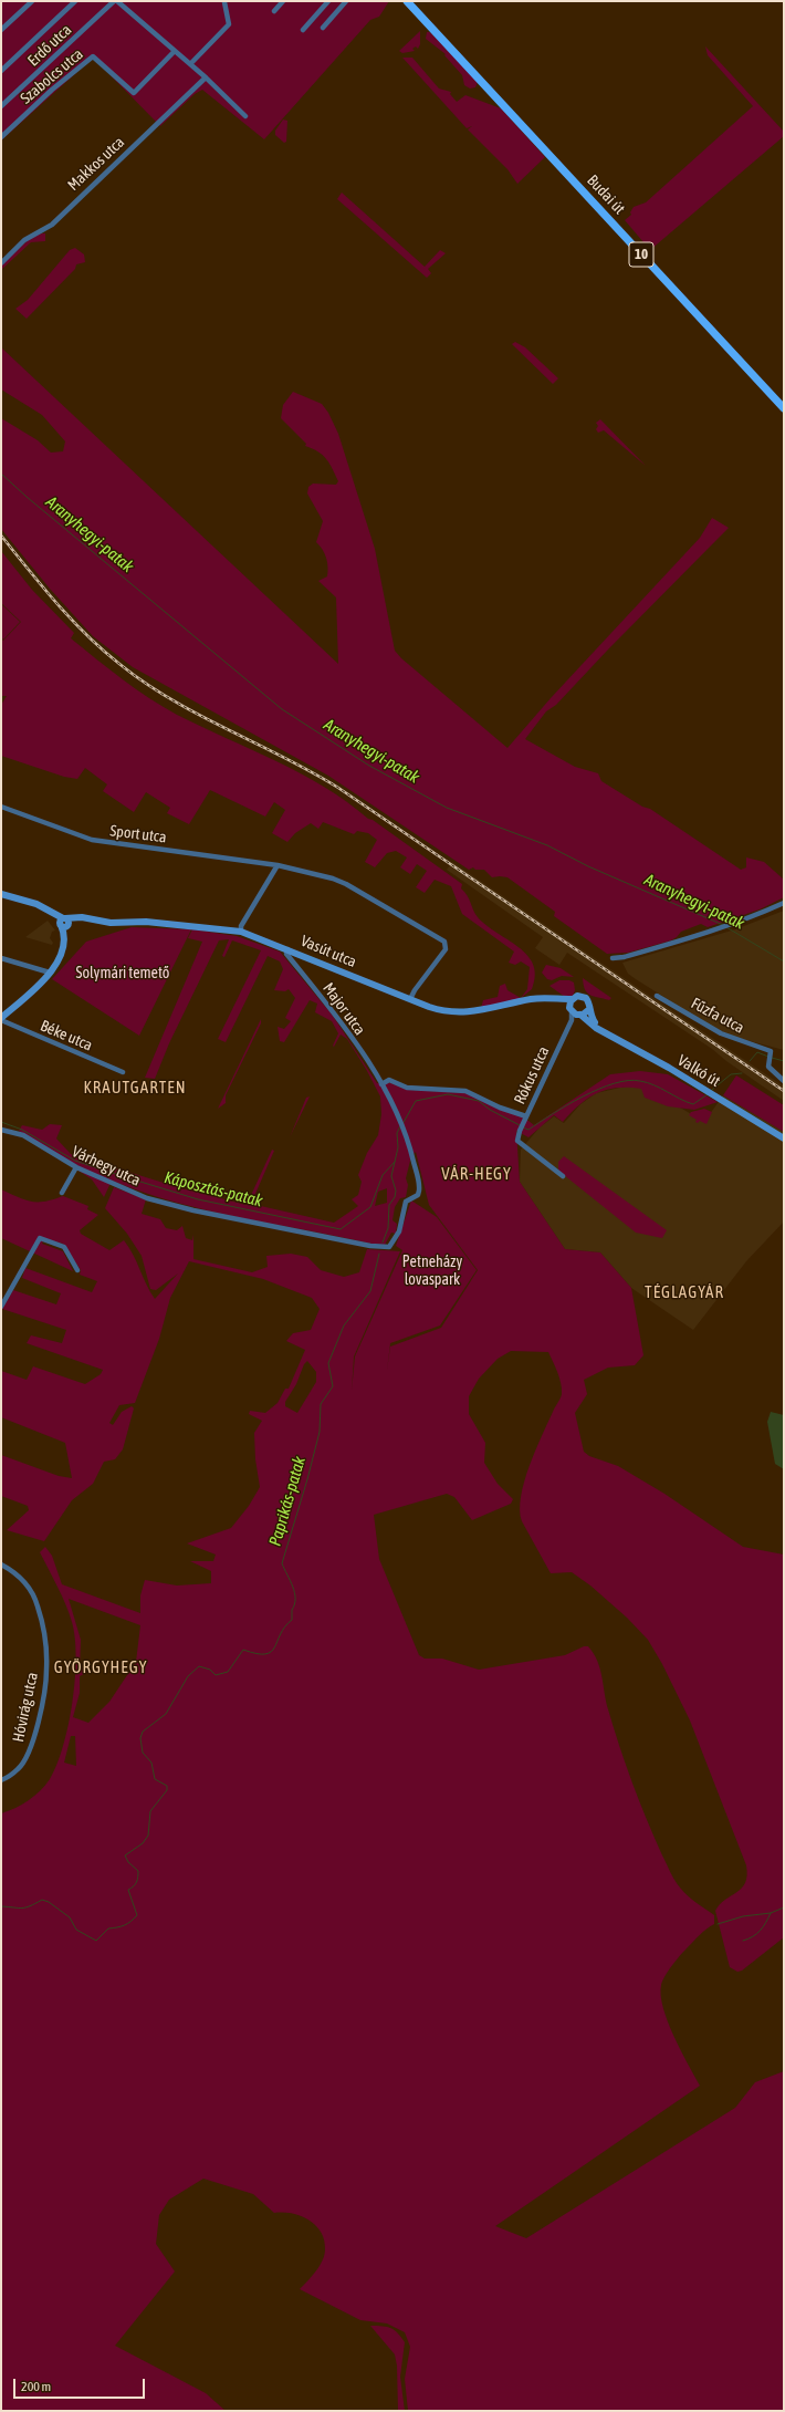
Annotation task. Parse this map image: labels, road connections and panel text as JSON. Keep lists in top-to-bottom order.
{
  "streets": {
    "main road": ["Budai út", "10"],
    "street": [
      "Erdő utca",
      "Szabolcs utca",
      "Makkos utca",
      "Sport utca",
      "Vasút utca",
      "Major utca",
      "Fűzfa utca",
      "Béke utca",
      "Valkó út",
      "Rókus utca",
      "Várhegy utca",
      "Hóvirág utca"
    ]
  },
  "crossings": [
    ["Sport utca", "Vasút utca"],
    ["Vasút utca", "Major utca"],
    ["Vasút utca", "Valkó út"],
    ["Vasút utca", "Rókus utca"],
    ["Major utca", "Várhegy utca"],
    ["Valkó út", "Rókus utca"]
  ],
  "districts": [
    "KRAUTGARTEN",
    "VÁR-HEGY",
    "TÉGLAGYÁR",
    "GYÖRGYHEGY"
  ],
  "water": ["Aranyhegyi-patak", "Káposztás-patak", "Paprikás-patak"],
  "parks": ["Solymári temető", "Petneházy lovaspark"],
  "scale_bar": "200 m"
}
